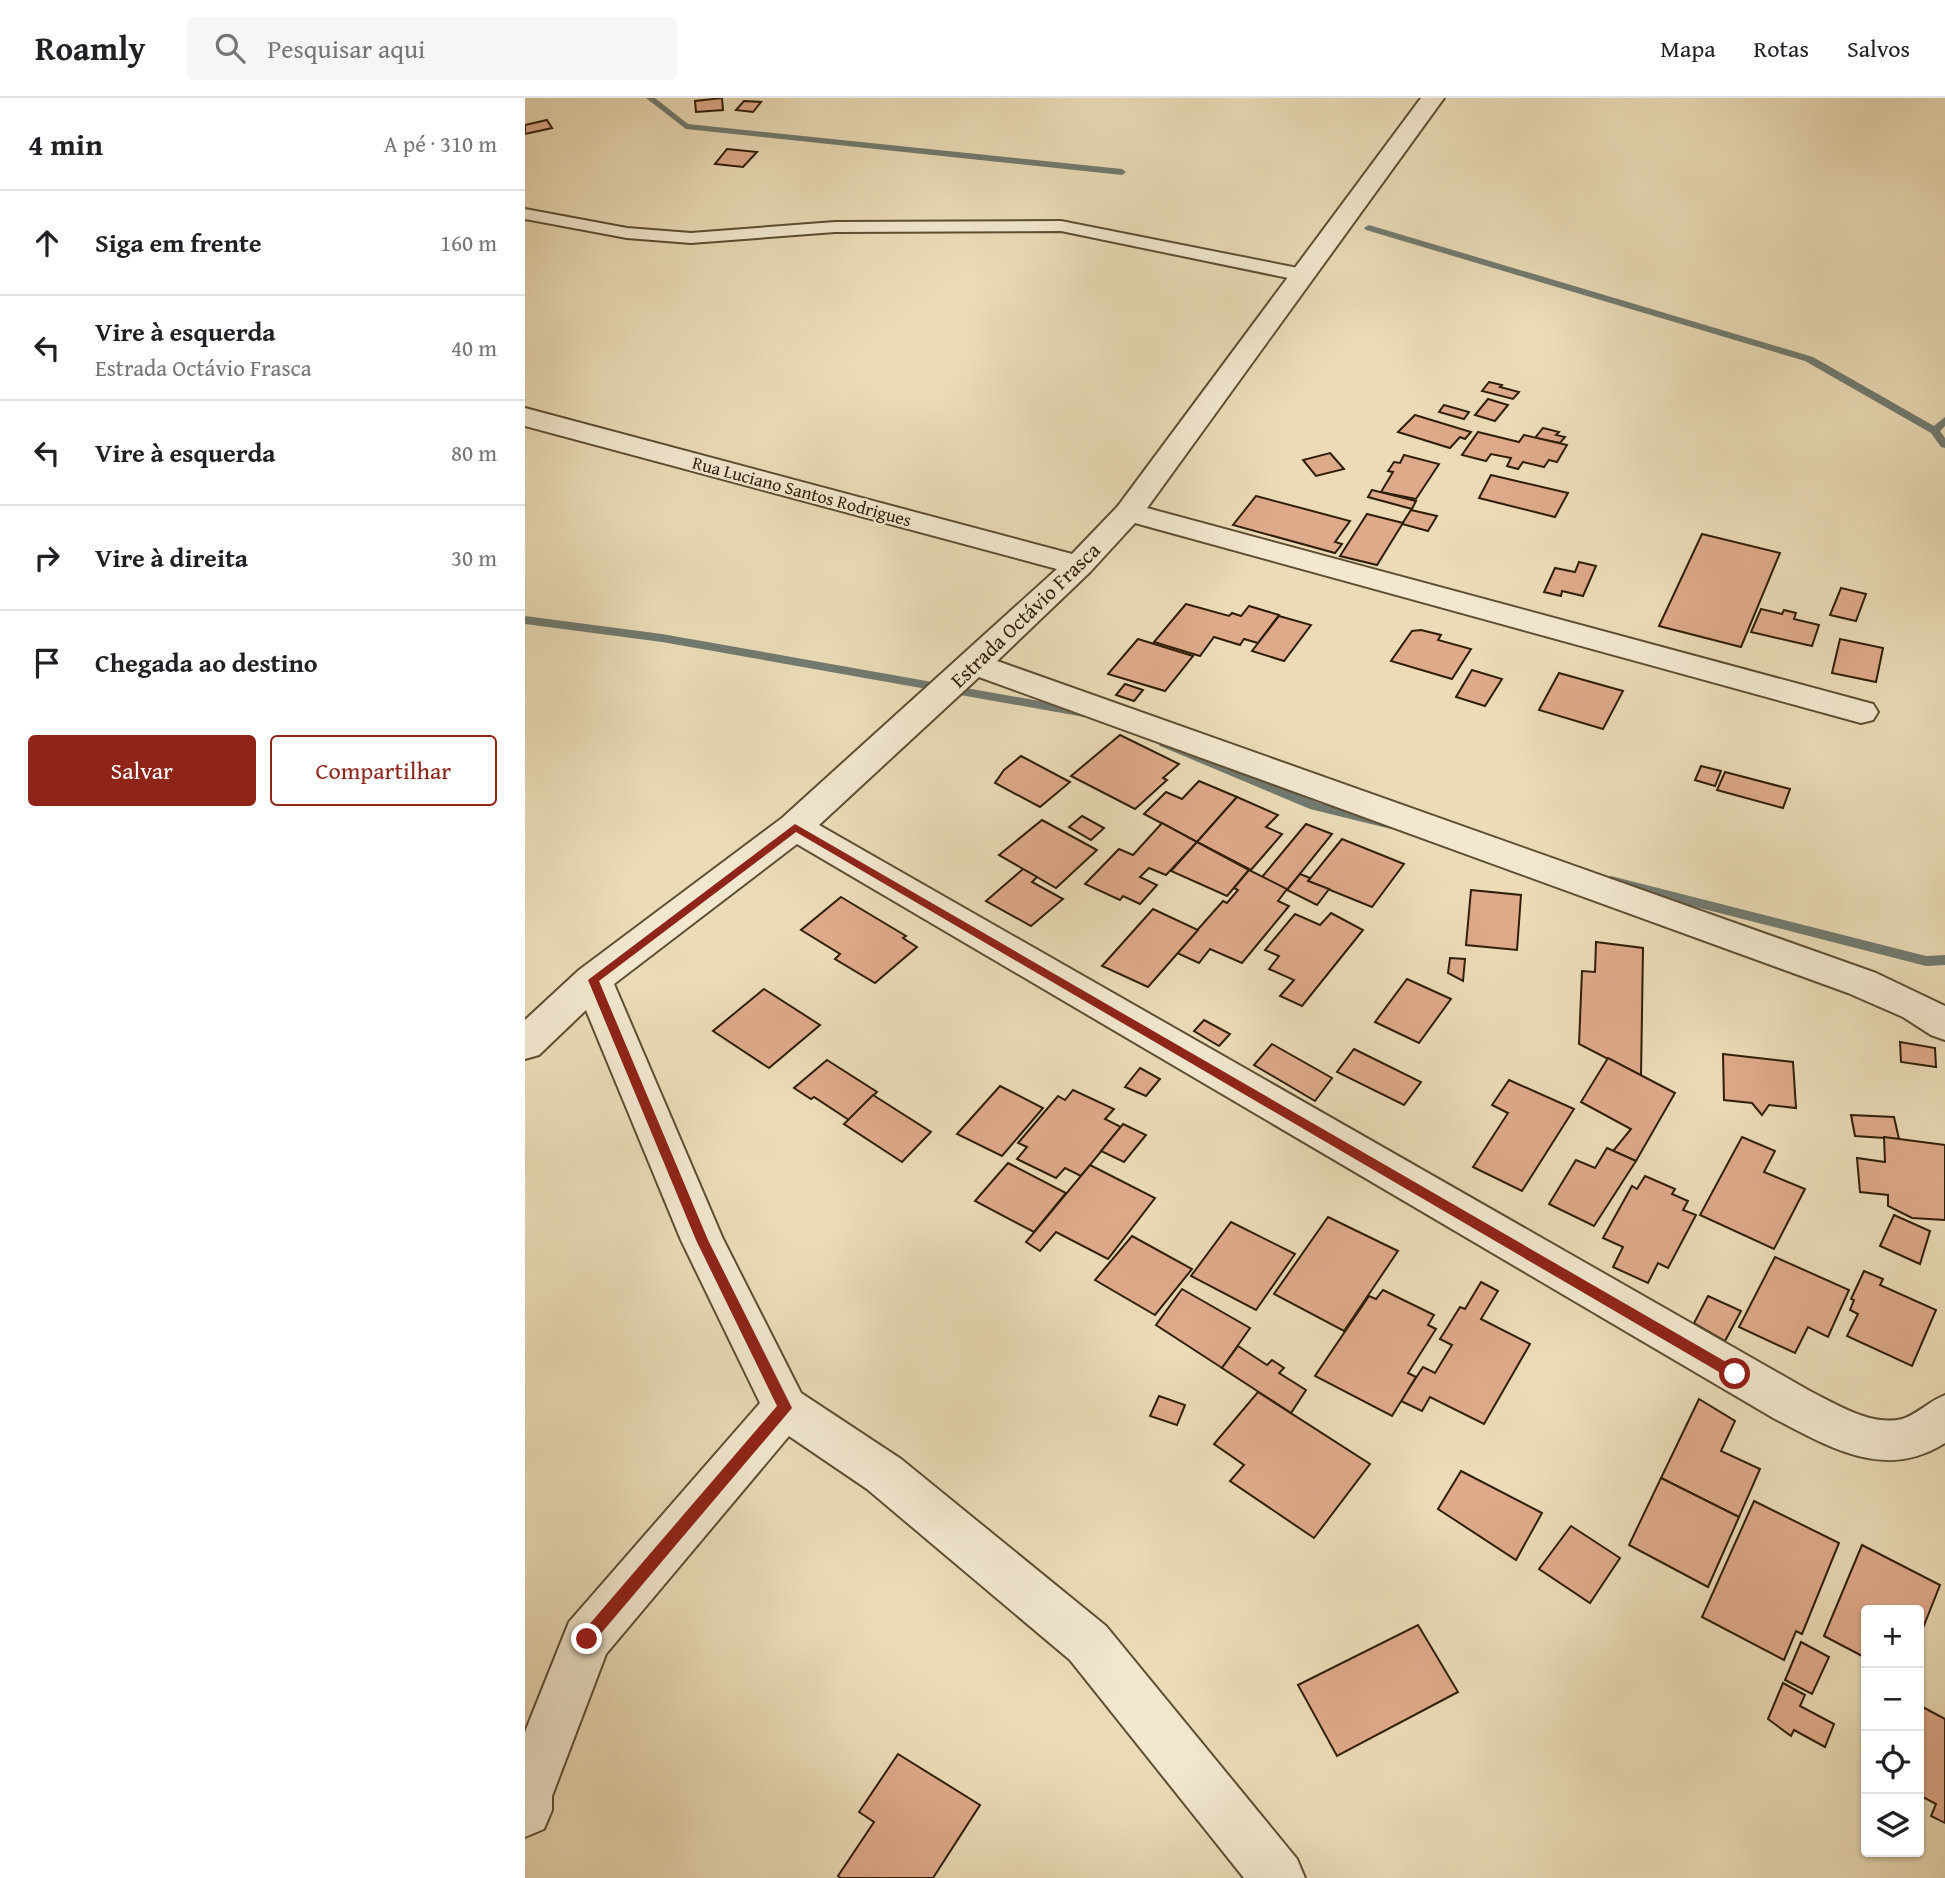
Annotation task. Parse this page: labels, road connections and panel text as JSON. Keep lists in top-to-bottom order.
{
  "streets": {
    "street": ["Rua Luciano Santos Rodrigues", "Estrada Octávio Frasca"]
  },
  "crossings": [
    ["Rua Luciano Santos Rodrigues", "Estrada Octávio Frasca"]
  ],
  "page": {
    "header": "Roamly",
    "search": "Pesquisar aqui",
    "nav": ["Mapa", "Rotas", "Salvos"],
    "heading": ["4 min", "A pé · 310 m"],
    "list": [
      ["Siga em frente", "160 m"],
      ["Vire à esquerda", "Estrada Octávio Frasca", "40 m"],
      ["Vire à esquerda", "80 m"],
      ["Vire à direita", "30 m"],
      "Chegada ao destino"
    ],
    "buttons": ["Salvar", "Compartilhar"],
    "map_buttons": ["+", "−"]
  }
}
